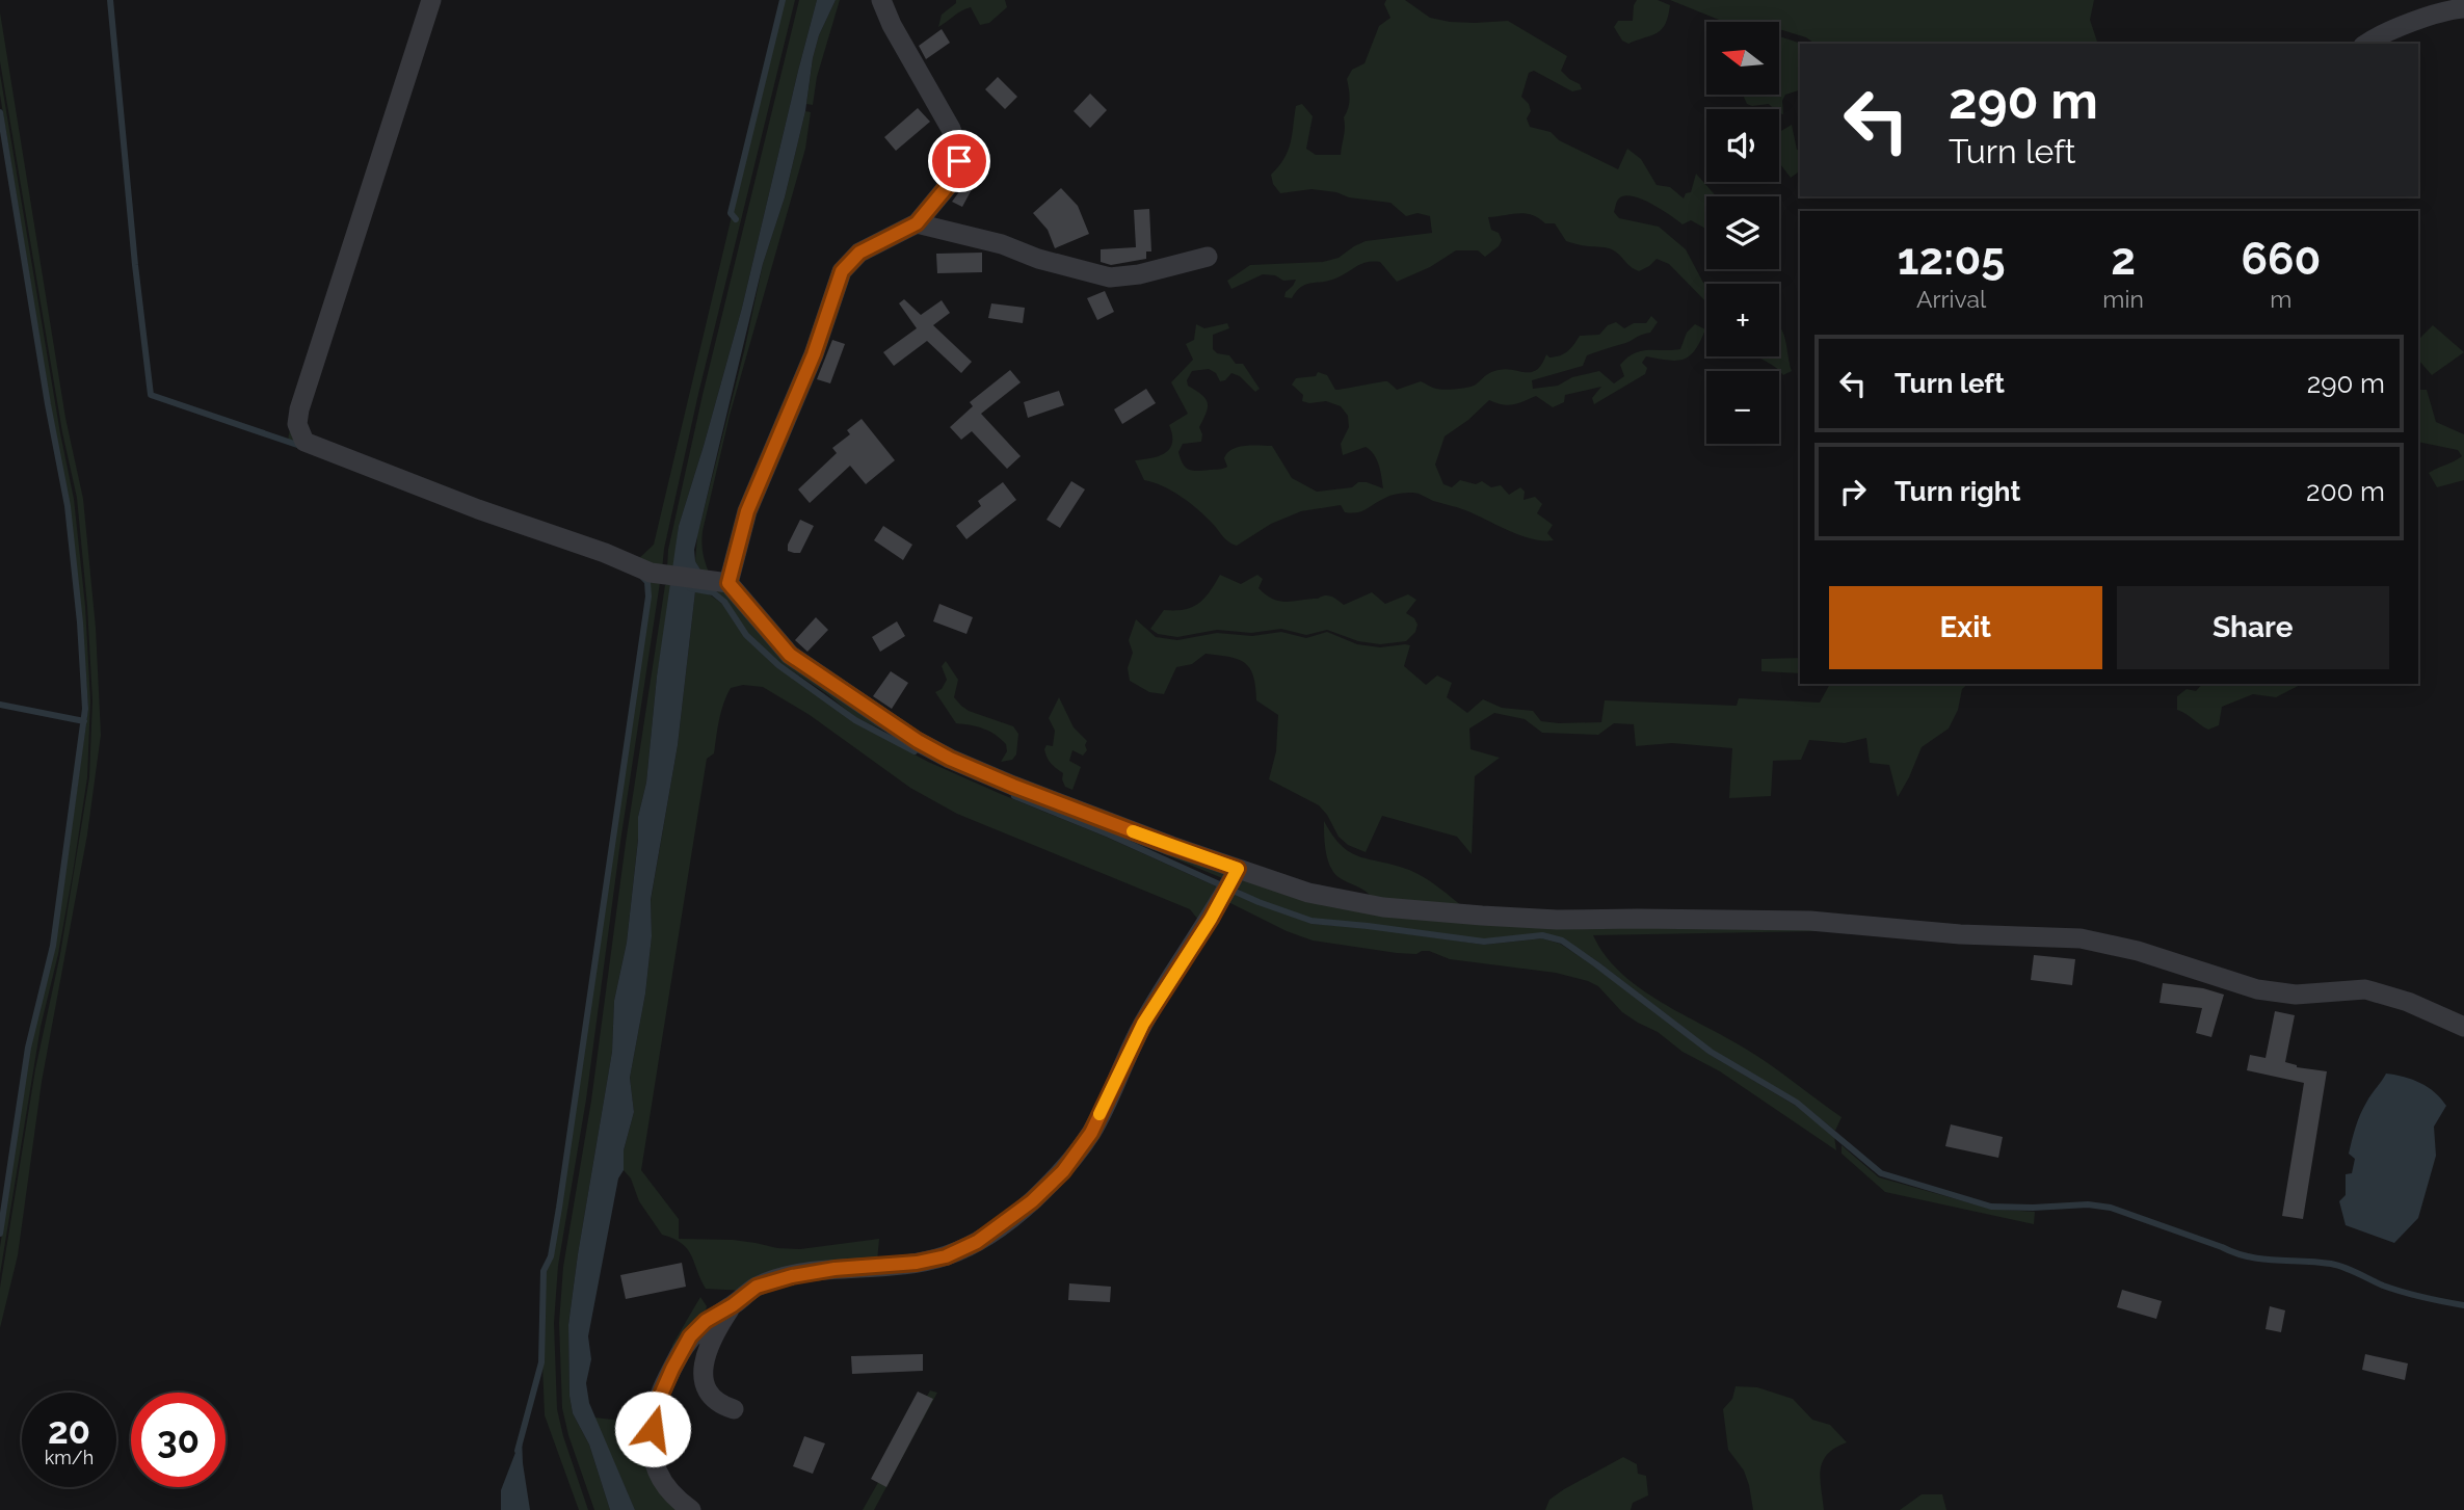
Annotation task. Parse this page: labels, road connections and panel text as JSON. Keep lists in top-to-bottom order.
{
  "north": "left",
  "page": {
    "map_buttons": ["+", "−"],
    "turn": ["290 m", "Turn left"],
    "eta": [
      "12:05",
      "Arrival",
      "2",
      "min",
      "660",
      "m"
    ],
    "list": [
      {
        "name": "Turn left",
        "value": "290 m"
      },
      {
        "name": "Turn right",
        "value": "200 m"
      }
    ],
    "buttons": ["Exit", "Share"],
    "speed": "20 km/h",
    "limit": "30"
  }
}
